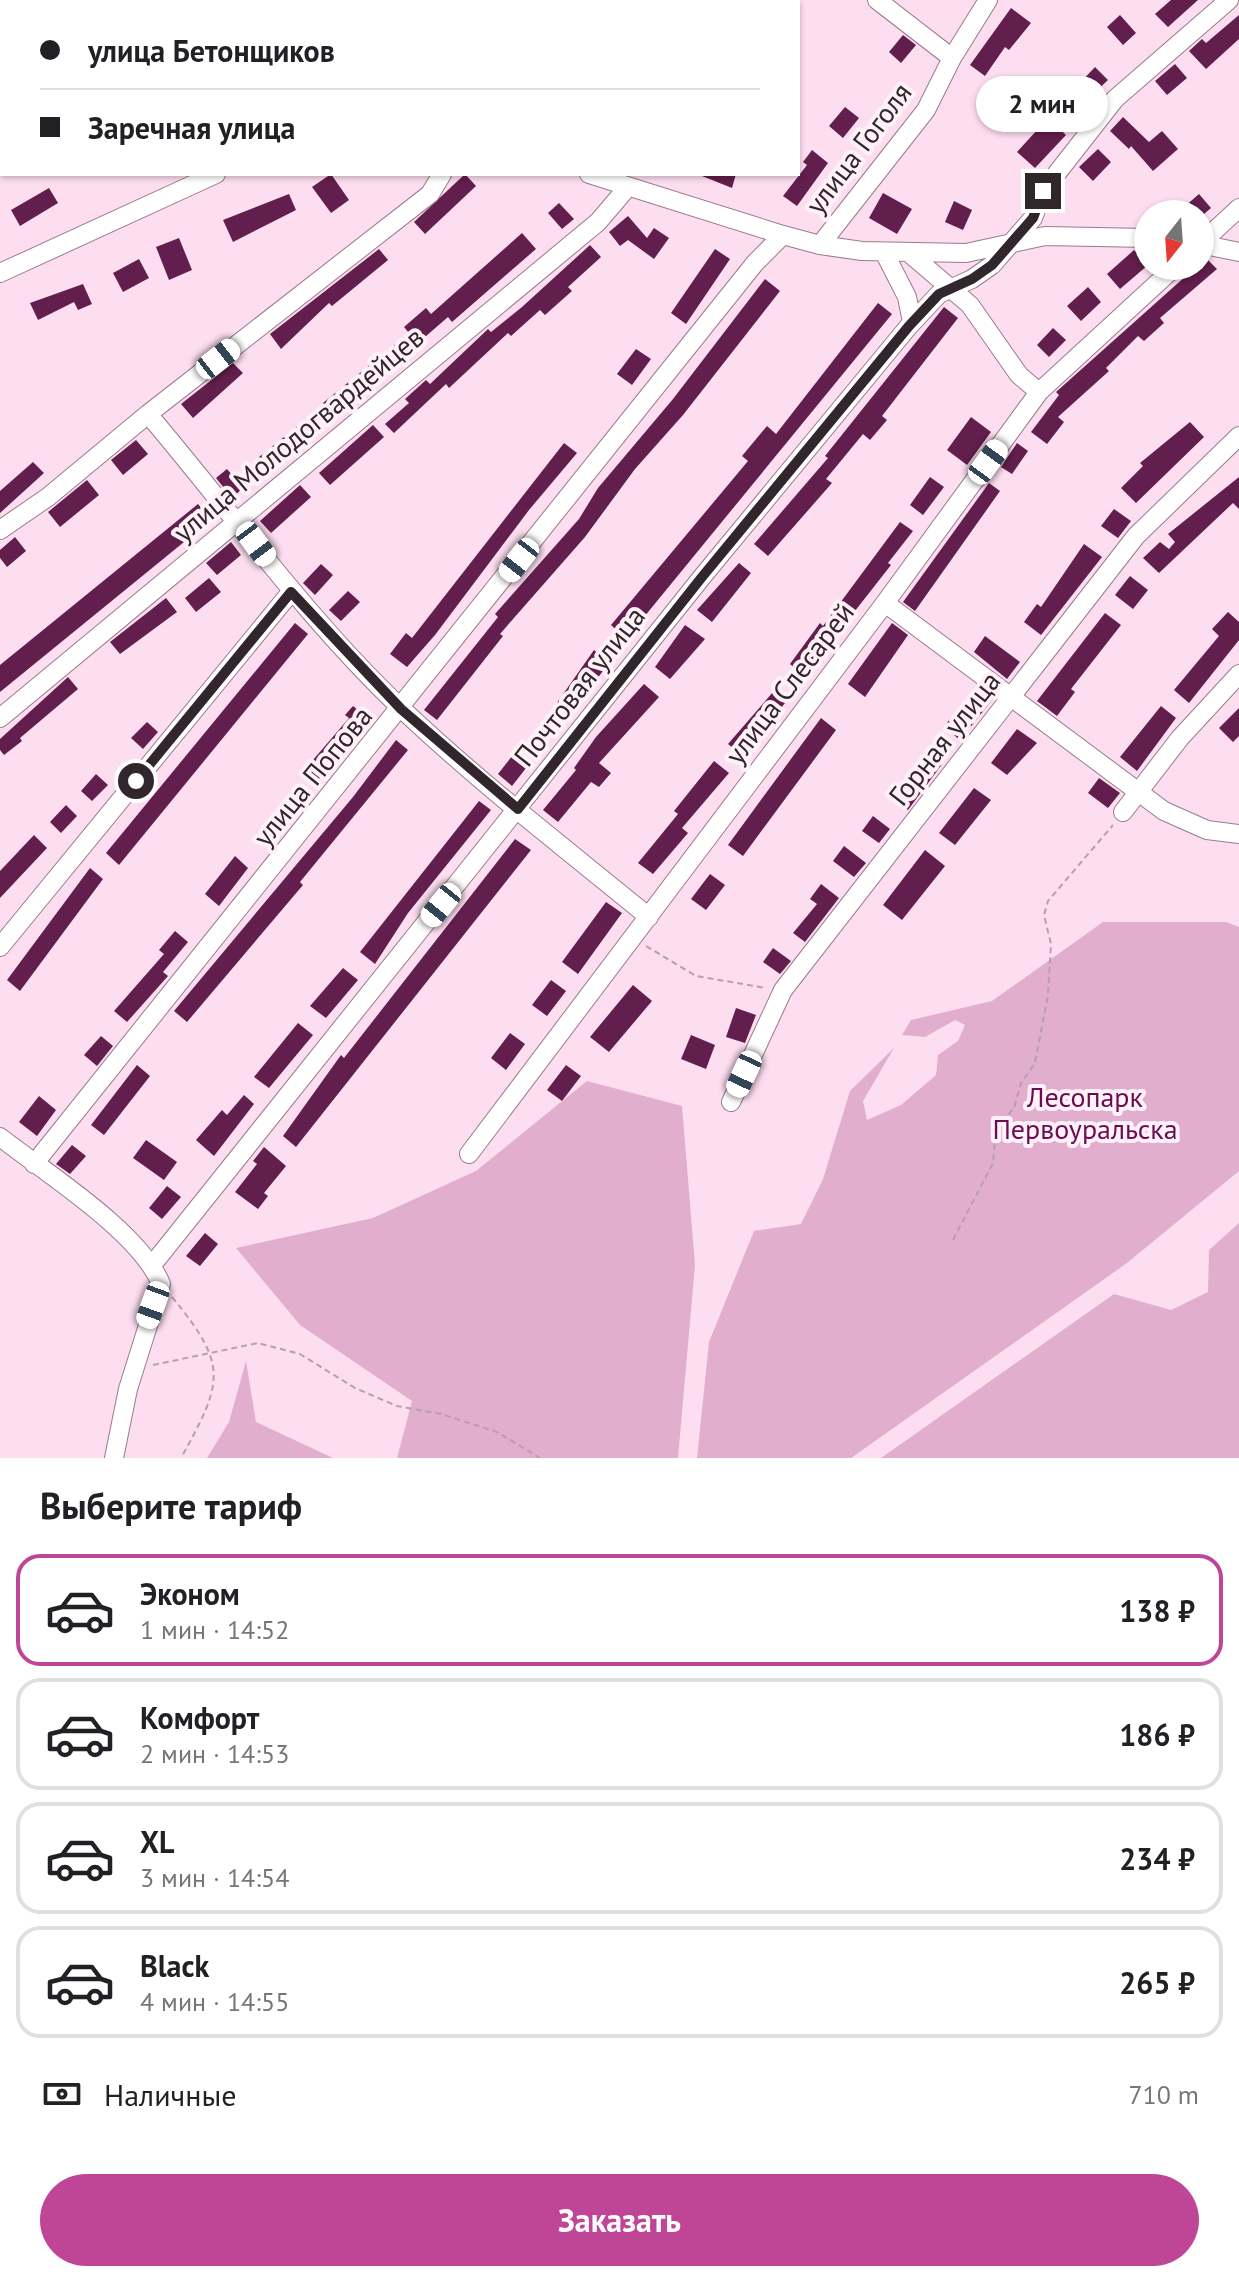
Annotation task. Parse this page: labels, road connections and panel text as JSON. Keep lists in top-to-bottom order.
{
  "streets": {
    "street": [
      "улица Гоголя",
      "улица Молодогвардейцев",
      "улица Слесарей",
      "Почтовая улица",
      "Горная улица",
      "улица Попова"
    ]
  },
  "parks": ["Лесопарк Первоуральска"],
  "north": "bottom",
  "page": {
    "banner": ["улица Бетонщиков", "Заречная улица"],
    "bubble": "2 мин",
    "heading": "Выберите тариф",
    "list": [
      {
        "name": "Эконом",
        "note": "1 мин · 14:52",
        "value": "138 ₽"
      },
      {
        "name": "Комфорт",
        "note": "2 мин · 14:53",
        "value": "186 ₽"
      },
      {
        "name": "XL",
        "note": "3 мин · 14:54",
        "value": "234 ₽"
      },
      {
        "name": "Black",
        "note": "4 мин · 14:55",
        "value": "265 ₽"
      }
    ],
    "pay": ["Наличные", "710 m"],
    "buttons": "Заказать"
  }
}
